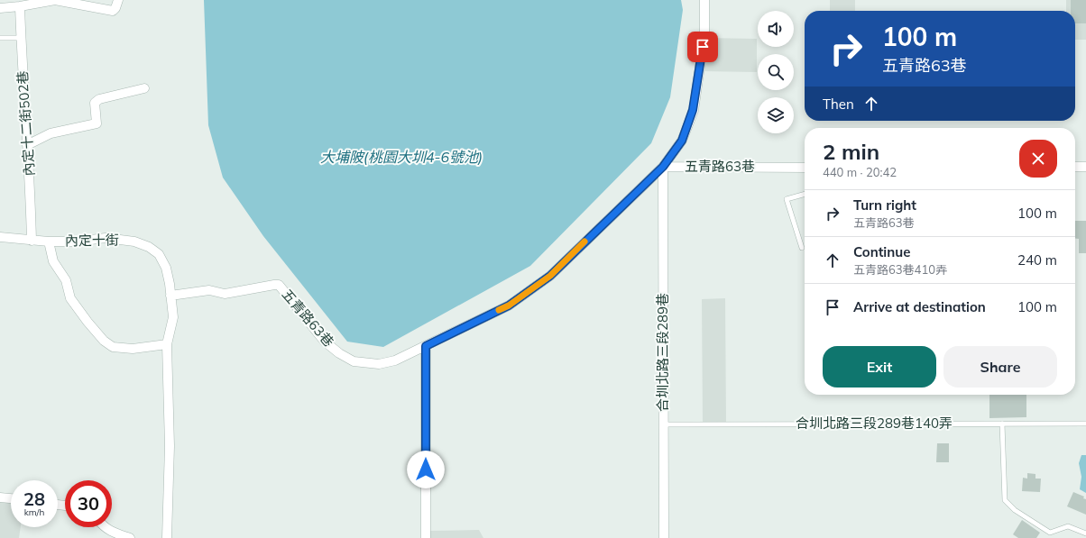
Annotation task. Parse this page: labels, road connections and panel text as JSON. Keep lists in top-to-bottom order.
{
  "streets": {
    "street": [
      "內定十二街502巷",
      "五青路63巷",
      "內定十街",
      "合圳北路三段289巷"
    ],
    "lane": ["合圳北路三段289巷140弄"]
  },
  "crossings": [
    ["內定十二街502巷", "內定十街"],
    ["五青路63巷", "內定十街"],
    ["五青路63巷", "合圳北路三段289巷"],
    ["合圳北路三段289巷", "合圳北路三段289巷140弄"]
  ],
  "water": ["大埔陂(桃園大圳4-6號池)"],
  "page": {
    "turn": ["100 m", "五青路63巷"],
    "then": "Then",
    "heading": ["2 min", "440 m · 20:42"],
    "list": [
      {
        "name": "Turn right",
        "note": "五青路63巷",
        "value": "100 m"
      },
      {
        "name": "Continue",
        "note": "五青路63巷410弄",
        "value": "240 m"
      },
      {
        "name": "Arrive at destination",
        "value": "100 m"
      }
    ],
    "buttons": ["Exit", "Share"],
    "speed": "28 km/h",
    "limit": "30"
  }
}
